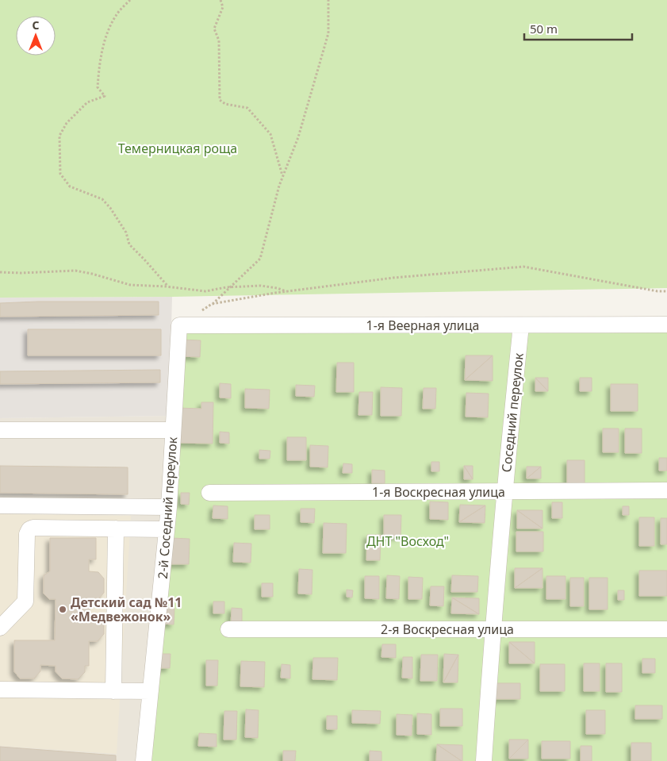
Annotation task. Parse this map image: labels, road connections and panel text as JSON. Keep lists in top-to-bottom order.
{
  "streets": {
    "street": [
      "1-я Веерная улица",
      "Соседний переулок",
      "1-я Воскресная улица",
      "2-й Соседний переулок",
      "2-я Воскресная улица"
    ]
  },
  "crossings": [
    ["1-я Веерная улица", "Соседний переулок"],
    ["1-я Веерная улица", "2-й Соседний переулок"],
    ["Соседний переулок", "1-я Воскресная улица"],
    ["Соседний переулок", "2-я Воскресная улица"]
  ],
  "parks": ["Темерницкая роща", "ДНТ \"Восход\""],
  "places": ["Детский сад №11 «Медвежонок»"],
  "scale_bar": "50 m",
  "north": "top"
}
